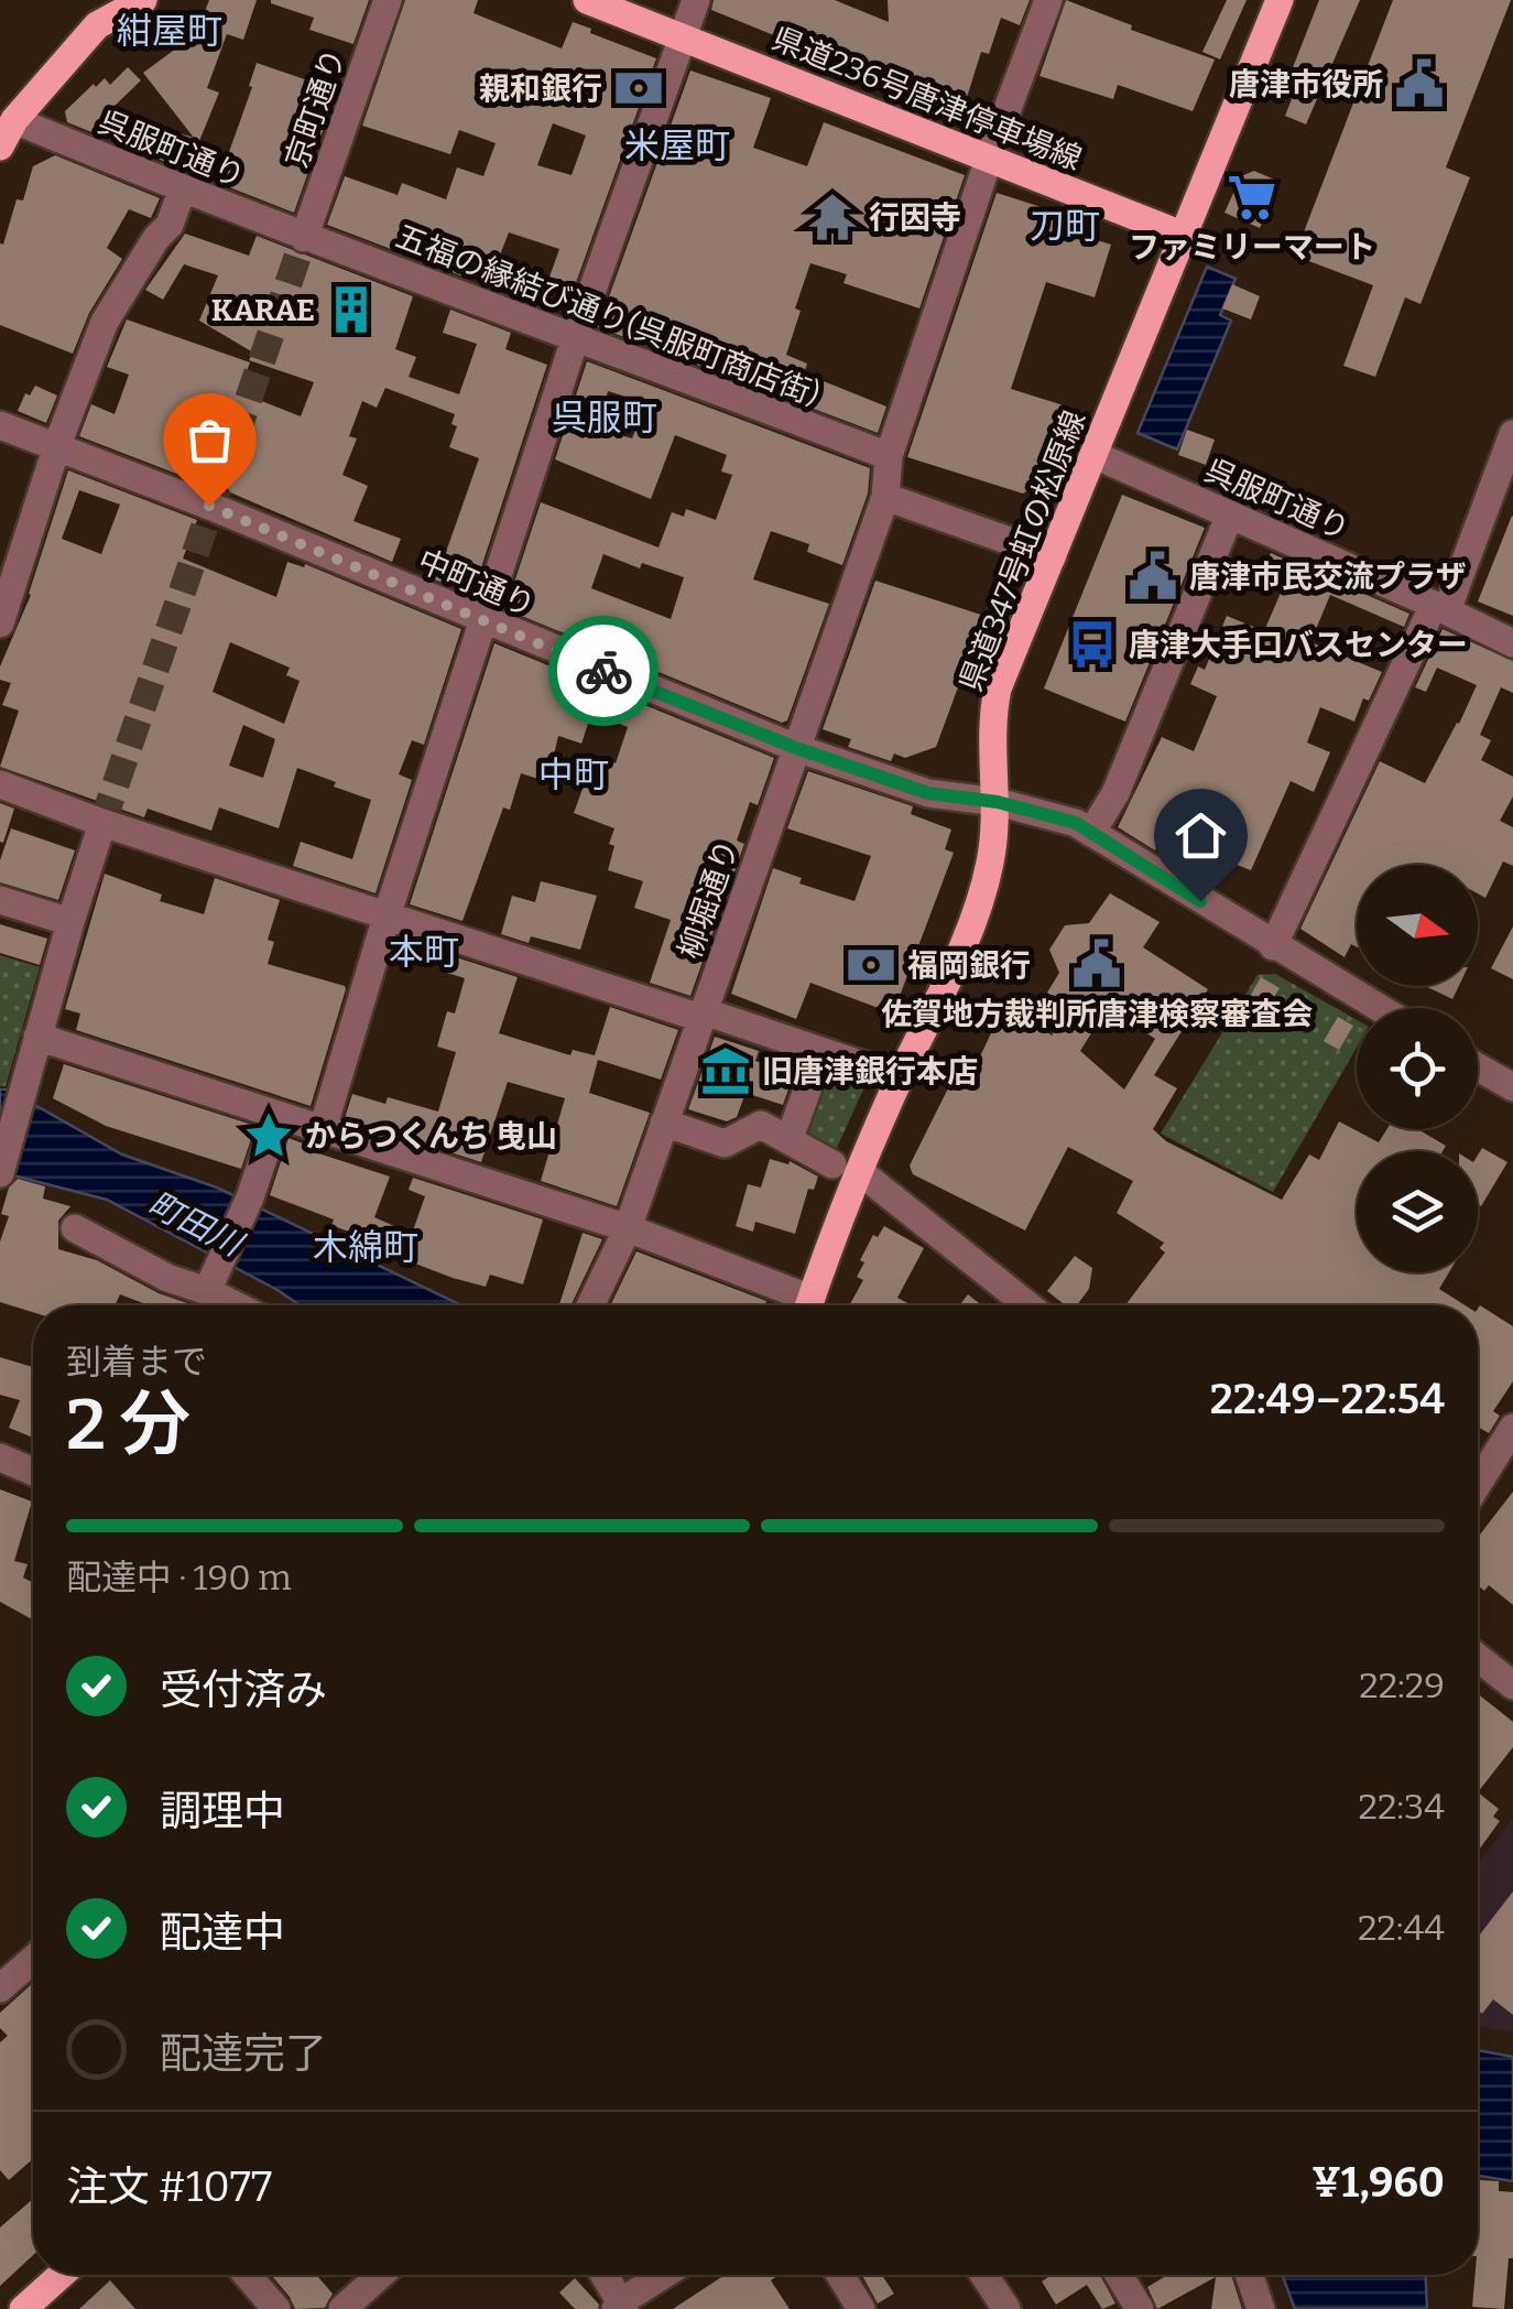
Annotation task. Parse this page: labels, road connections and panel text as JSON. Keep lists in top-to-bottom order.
{
  "streets": {
    "main road": ["県道236号唐津停車場線", "県道347号虹の松原線"],
    "street": [
      "京町通り",
      "呉服町通り",
      "五福の縁結び通り(呉服町商店街)",
      "中町通り",
      "柳堀通り"
    ]
  },
  "crossings": [
    ["県道236号唐津停車場線", "県道347号虹の松原線"],
    ["県道236号唐津停車場線", "柳堀通り"],
    ["京町通り", "呉服町通り"],
    ["京町通り", "五福の縁結び通り(呉服町商店街)"],
    ["呉服町通り", "五福の縁結び通り(呉服町商店街)"],
    ["呉服町通り", "県道347号虹の松原線"],
    ["五福の縁結び通り(呉服町商店街)", "柳堀通り"],
    ["県道347号虹の松原線", "中町通り"],
    ["中町通り", "柳堀通り"]
  ],
  "districts": [
    "紺屋町",
    "米屋町",
    "刀町",
    "呉服町",
    "中町",
    "本町",
    "木綿町"
  ],
  "water": ["町田川"],
  "places": {
    "public building": ["唐津市役所", "唐津市民交流プラザ", "佐賀地方裁判所唐津検察審査会"],
    "bank": ["親和銀行", "福岡銀行"],
    "supermarket": ["ファミリーマート"],
    "temple": ["行因寺"],
    "building": ["KARAE"],
    "bus stop": ["唐津大手口バスセンター"],
    "museum": ["旧唐津銀行本店"],
    "place": ["からつくんち 曳山"]
  },
  "north": "right",
  "page": {
    "heading": ["2 分", "到着まで", "22:49–22:54"],
    "panel": ["注文 #1077", "¥1,960"],
    "bar": "配達中 · 190 m",
    "list": [
      ["受付済み", "22:29"],
      ["調理中", "22:34"],
      ["配達中", "22:44"],
      "配達完了"
    ]
  }
}
